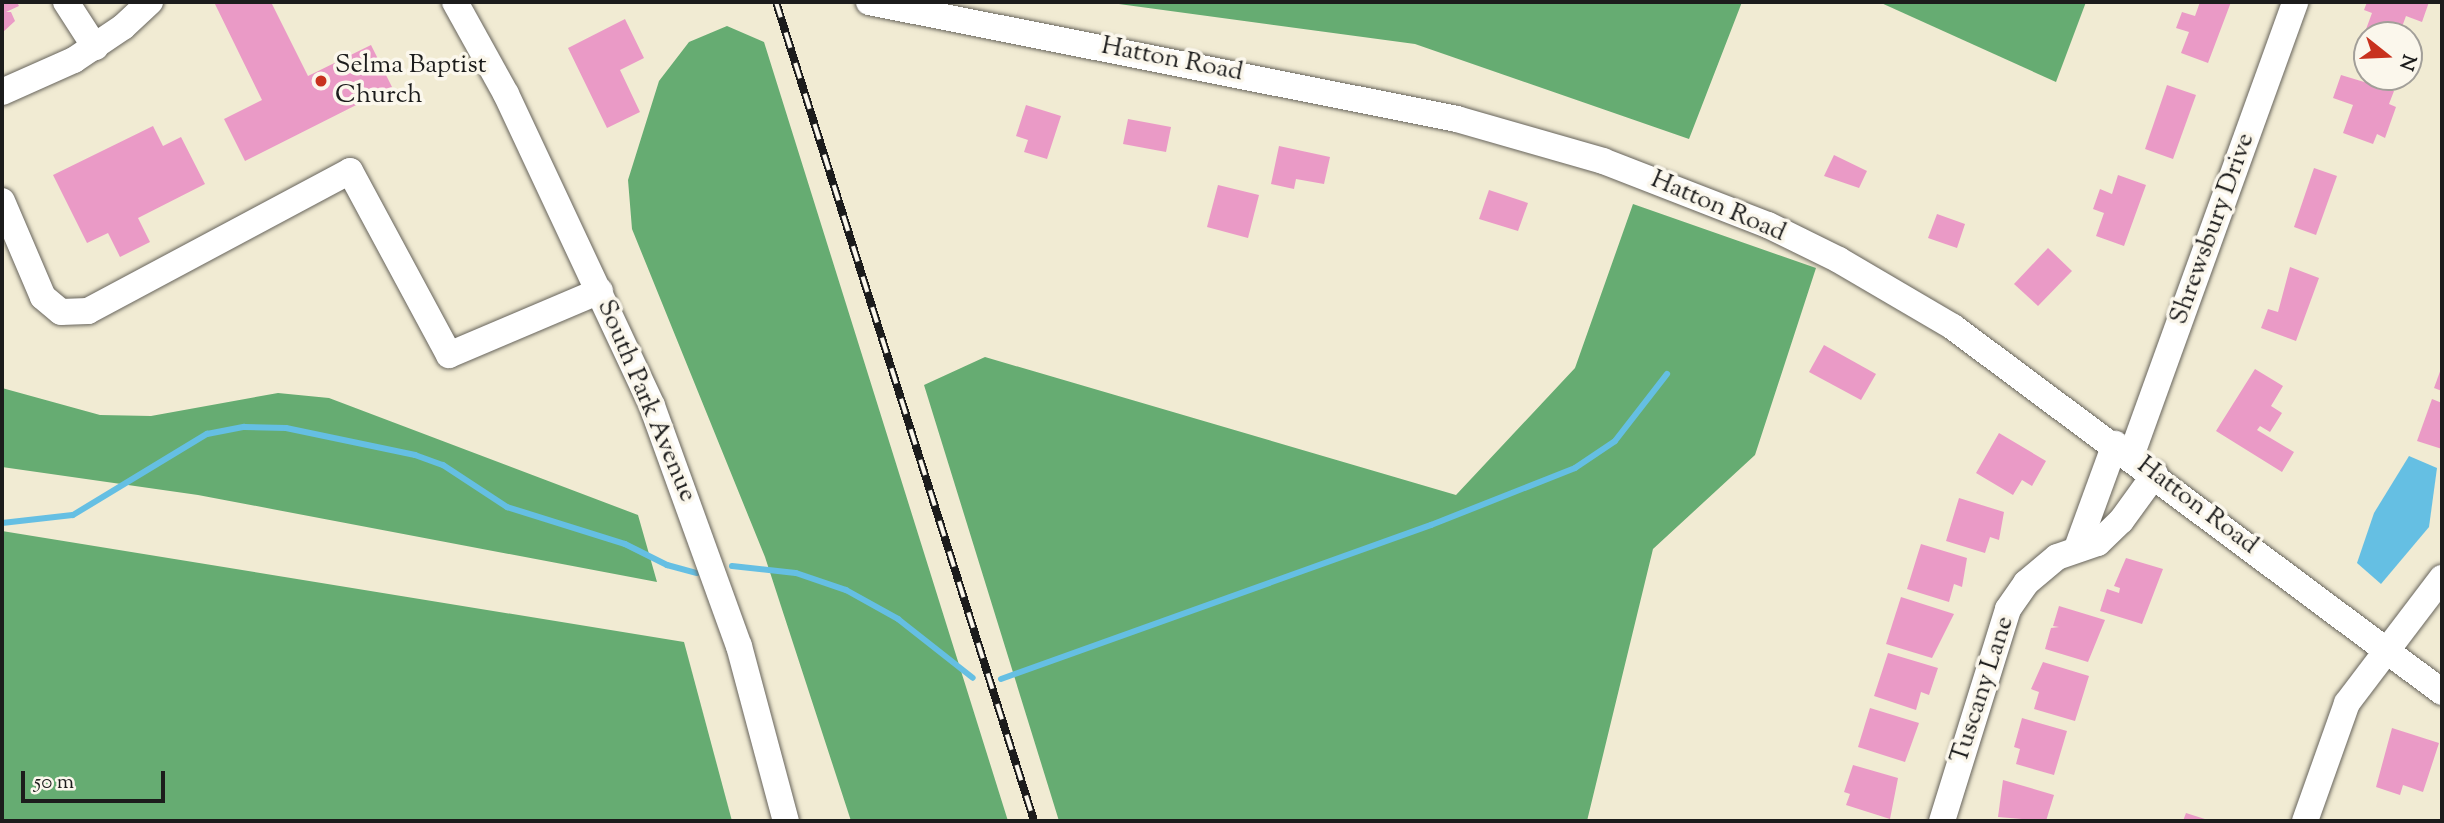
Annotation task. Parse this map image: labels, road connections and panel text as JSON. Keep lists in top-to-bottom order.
{
  "streets": {
    "street": [
      "Hatton Road",
      "Shrewsbury Drive",
      "South Park Avenue",
      "Tuscany Lane"
    ]
  },
  "crossings": [
    ["Hatton Road", "Shrewsbury Drive"],
    ["Hatton Road", "Tuscany Lane"]
  ],
  "places": ["Selma Baptist Church"],
  "scale_bar": "50 m",
  "north": "right"
}
